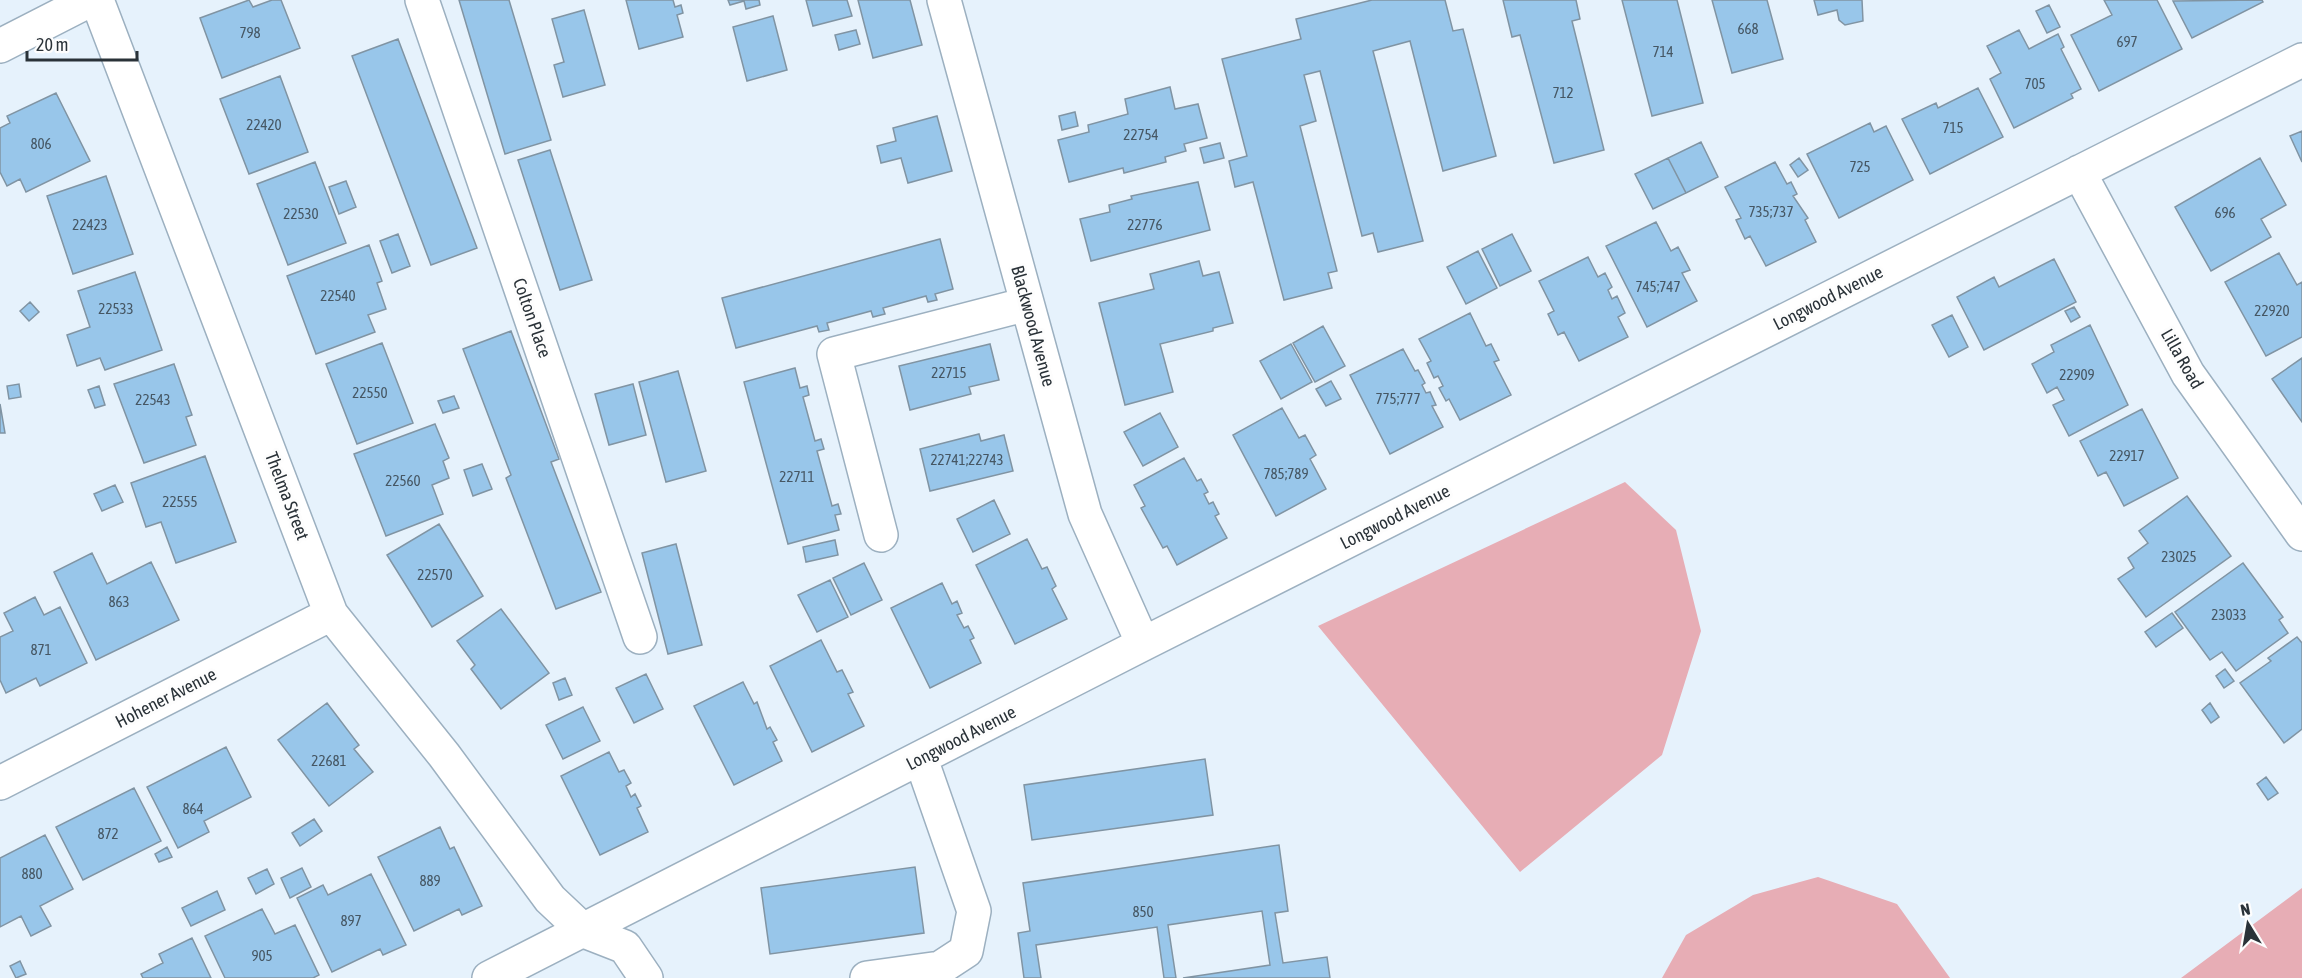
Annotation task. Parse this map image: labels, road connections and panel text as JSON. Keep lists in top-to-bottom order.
{
  "streets": {
    "street": [
      "Longwood Avenue",
      "Colton Place",
      "Blackwood Avenue",
      "Lilla Road",
      "Thelma Street",
      "Hohener Avenue"
    ]
  },
  "crossings": [
    ["Longwood Avenue", "Blackwood Avenue"],
    ["Longwood Avenue", "Lilla Road"],
    ["Longwood Avenue", "Thelma Street"],
    ["Thelma Street", "Hohener Avenue"]
  ],
  "house_numbers": [
    "668",
    "798",
    "697",
    "714",
    "705",
    "712",
    "22420",
    "715",
    "22754",
    "806",
    "725",
    "735;737",
    "696",
    "22530",
    "22423",
    "22776",
    "745;747",
    "22540",
    "22533",
    "22920",
    "22715",
    "22909",
    "22550",
    "775;777",
    "22543",
    "22917",
    "22741;22743",
    "785;789",
    "22711",
    "22560",
    "22555",
    "23025",
    "22570",
    "863",
    "23033",
    "871",
    "22681",
    "864",
    "872",
    "880",
    "889",
    "850",
    "897",
    "905"
  ],
  "scale_bar": "20 m",
  "north": "top"
}
